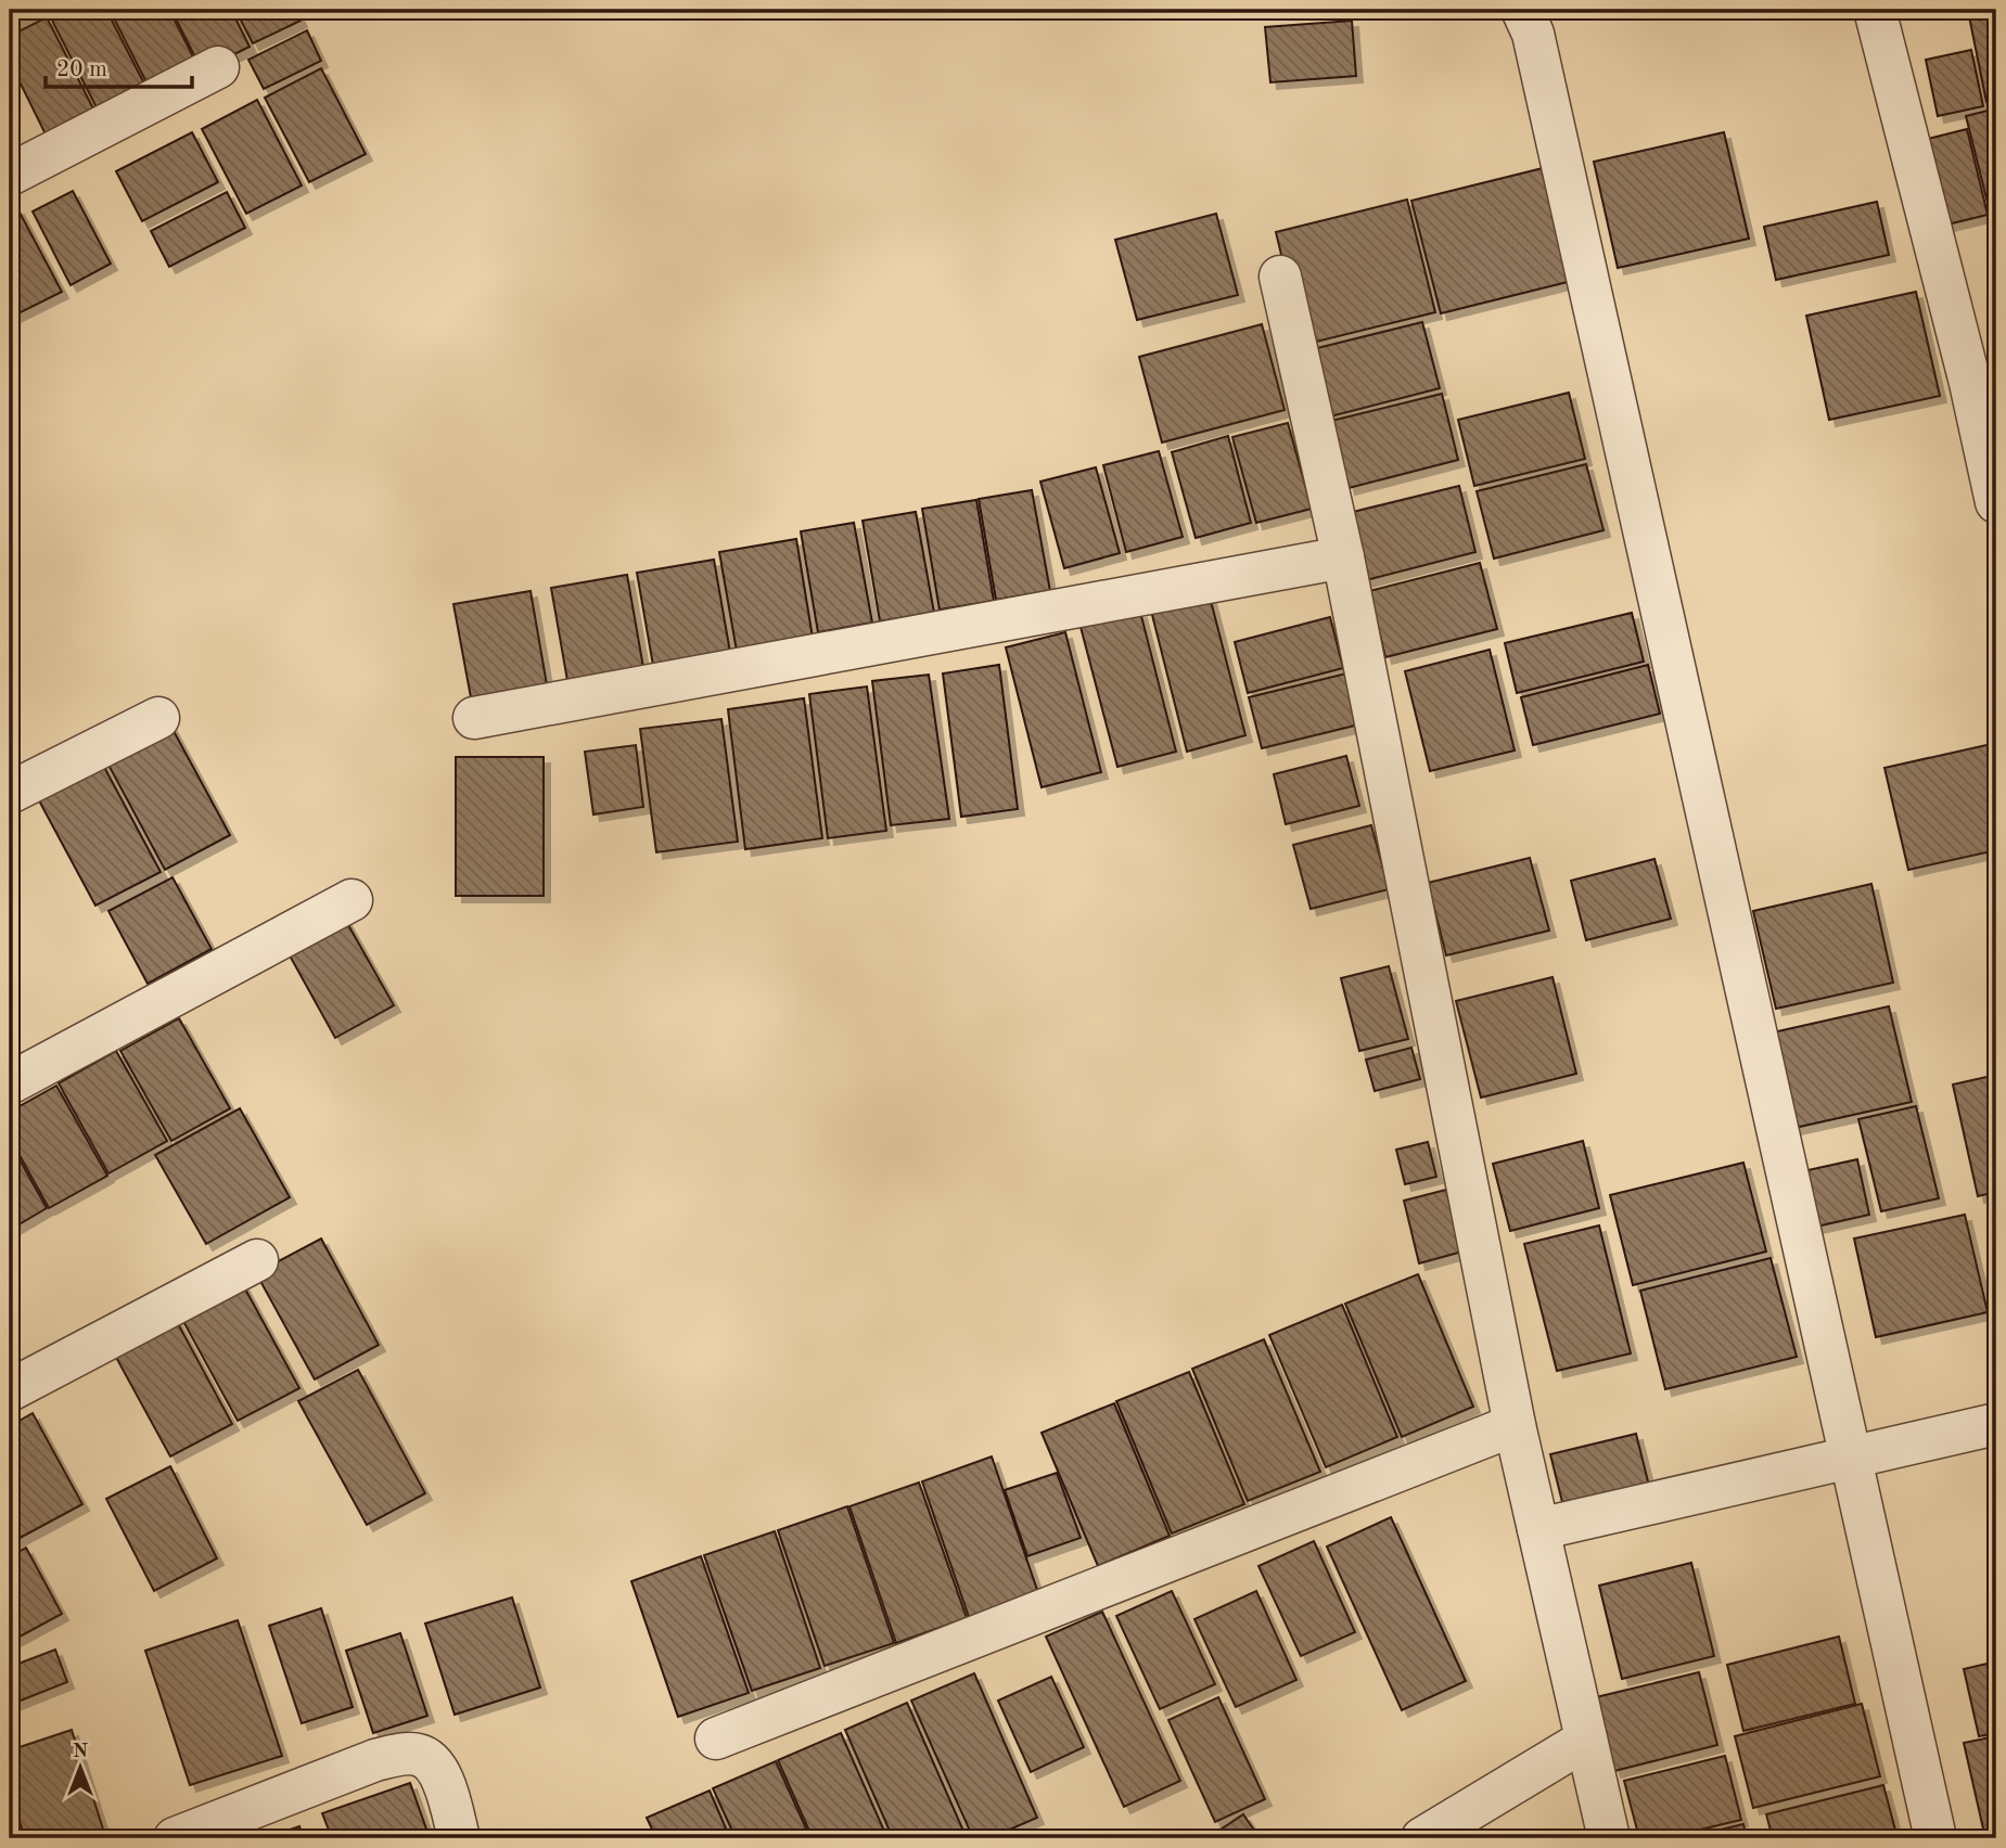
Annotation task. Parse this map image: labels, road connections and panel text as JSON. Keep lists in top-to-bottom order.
{
  "scale_bar": "20 m",
  "north": "top"
}
